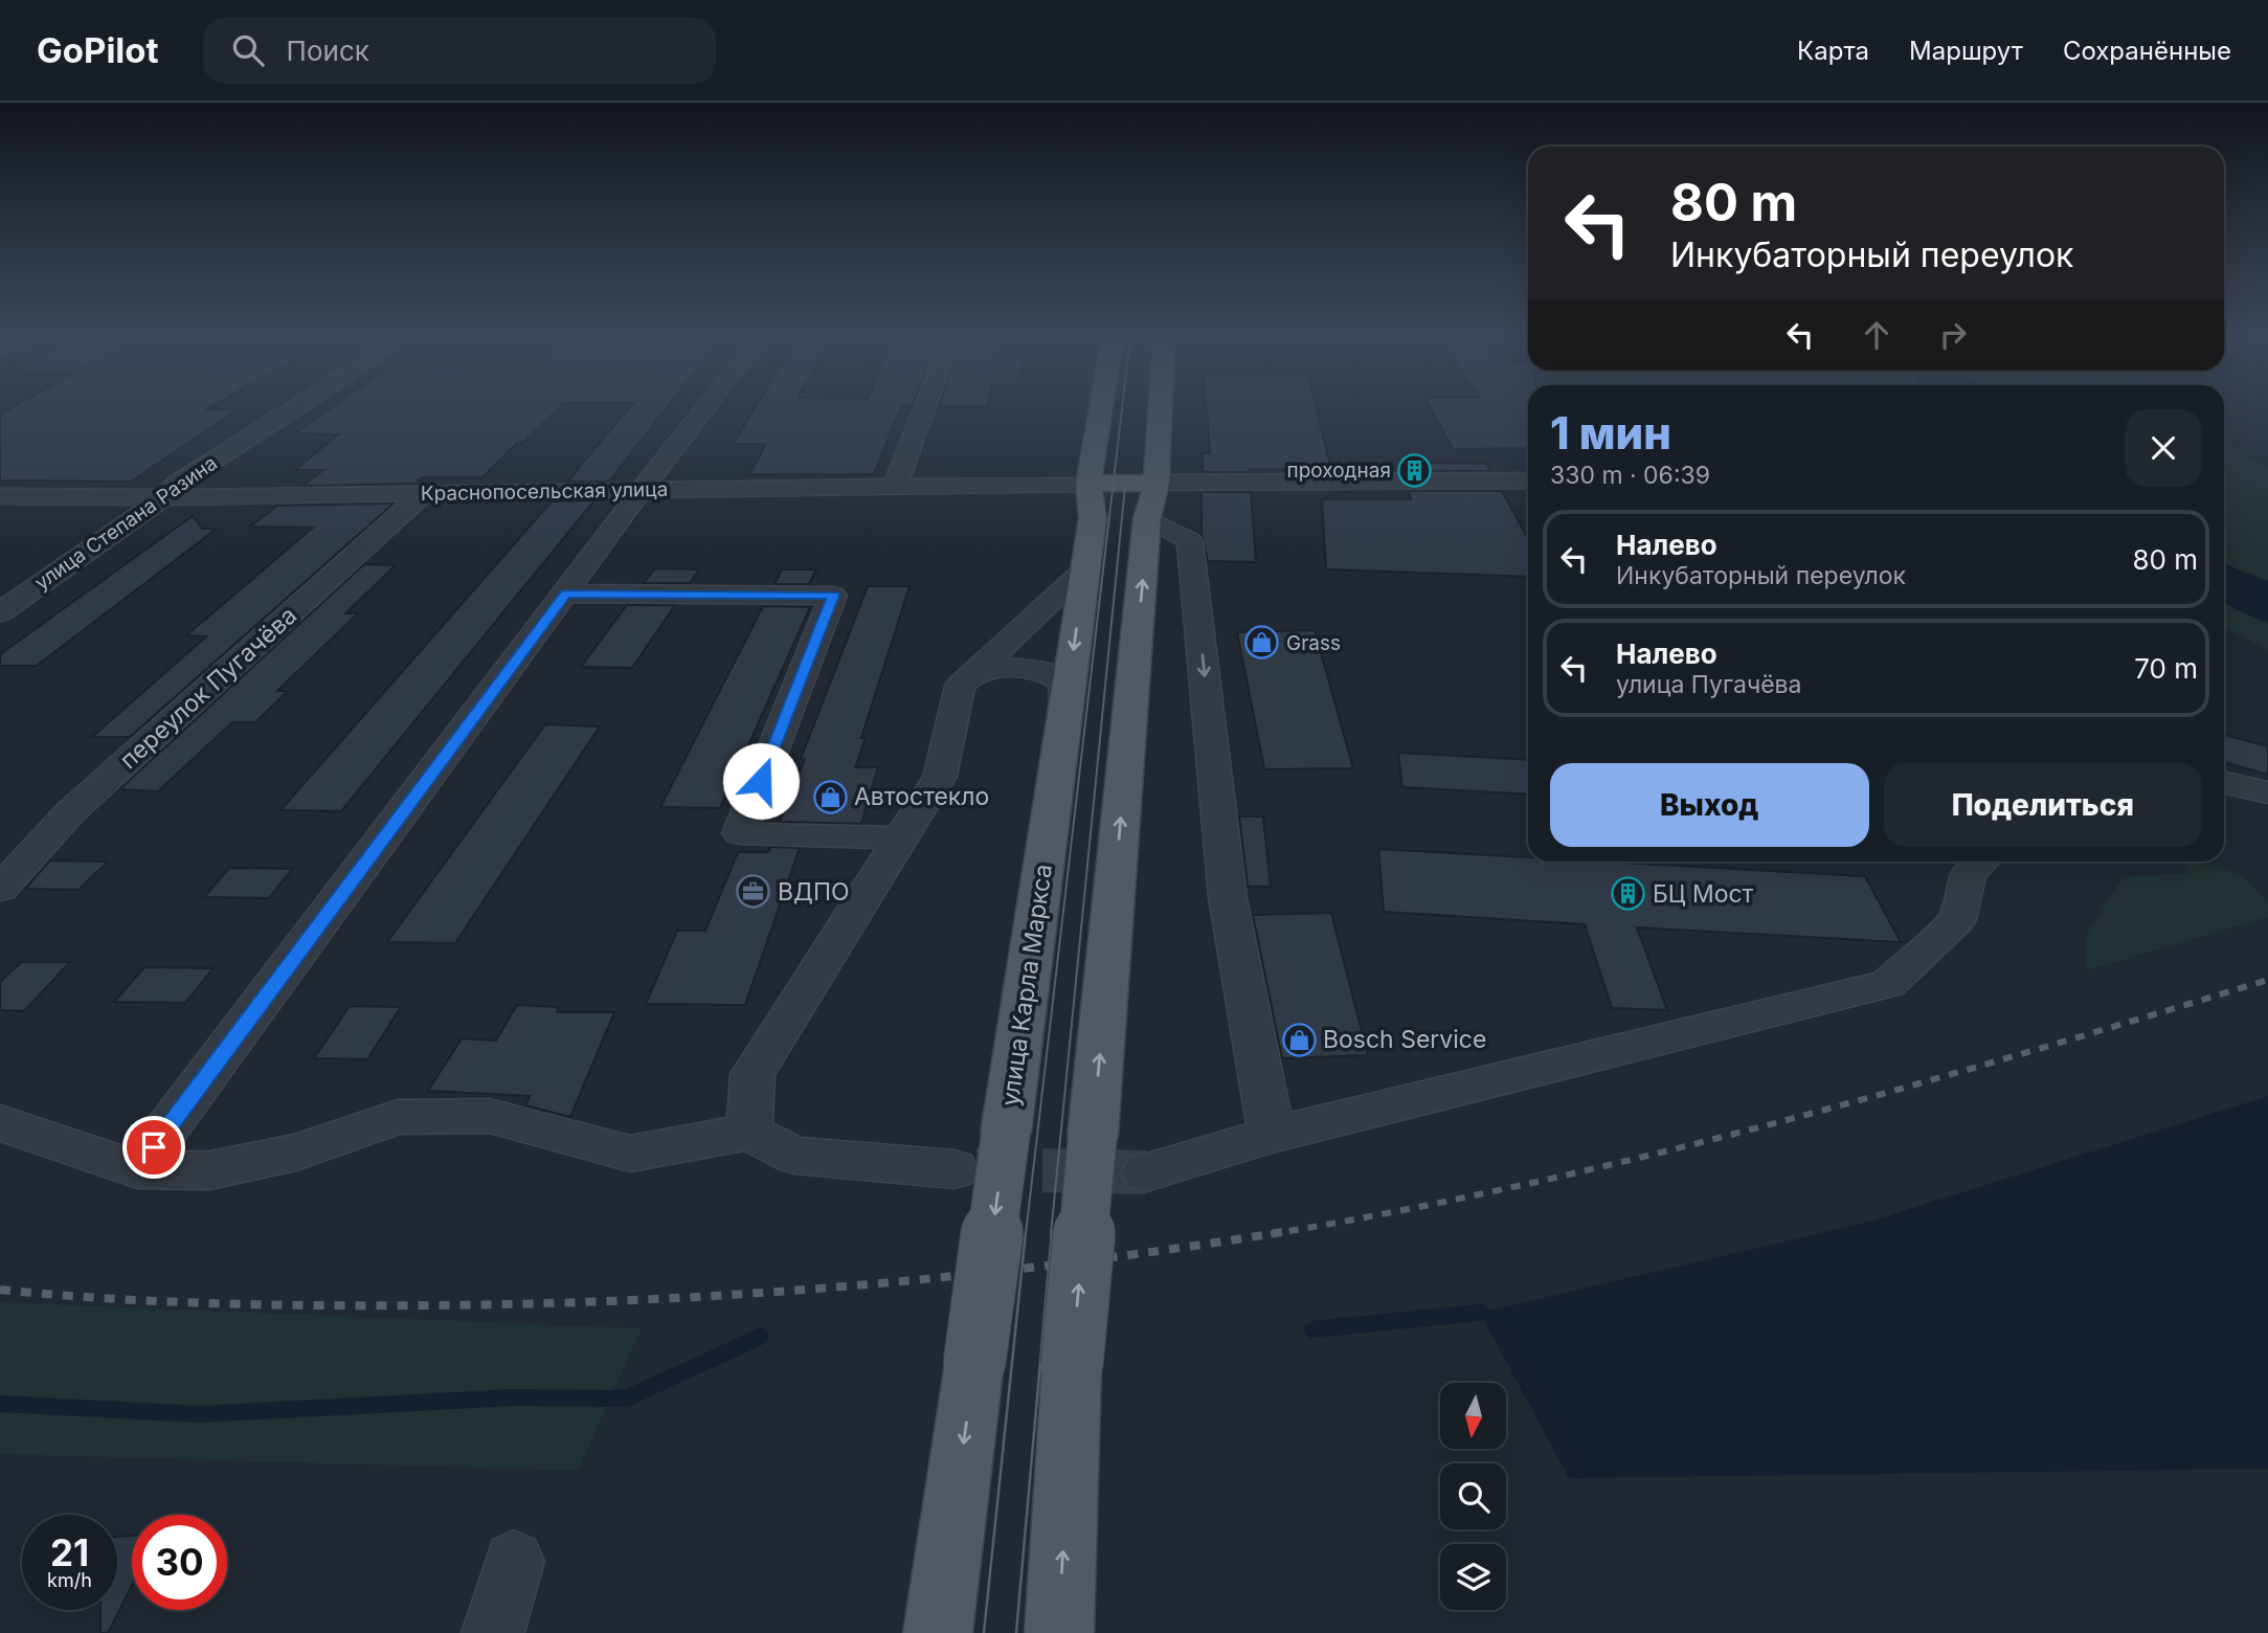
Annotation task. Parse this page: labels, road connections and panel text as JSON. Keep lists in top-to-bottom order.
{
  "streets": {
    "main road": ["улица Карла Маркса"],
    "street": ["Краснопосельская улица", "улица Степана Разина", "переулок Пугачёва"]
  },
  "crossings": [
    ["Краснопосельская улица", "улица Степана Разина"],
    ["Краснопосельская улица", "переулок Пугачёва"],
    ["Краснопосельская улица", "улица Карла Маркса"]
  ],
  "places": {
    "building": ["проходная", "БЦ Мост"],
    "shop": ["Grass", "Автостекло", "Bosch Service"],
    "office": ["ВДПО"]
  },
  "north": "bottom",
  "page": {
    "header": "GoPilot",
    "search": "Поиск",
    "nav": ["Карта", "Маршрут", "Сохранённые"],
    "turn": ["80 m", "Инкубаторный переулок"],
    "heading": ["1 мин", "330 m · 06:39"],
    "list": [
      {
        "name": "Налево",
        "note": "Инкубаторный переулок",
        "value": "80 m"
      },
      {
        "name": "Налево",
        "note": "улица Пугачёва",
        "value": "70 m"
      }
    ],
    "buttons": ["Выход", "Поделиться"],
    "speed": "21 km/h",
    "limit": "30"
  }
}
